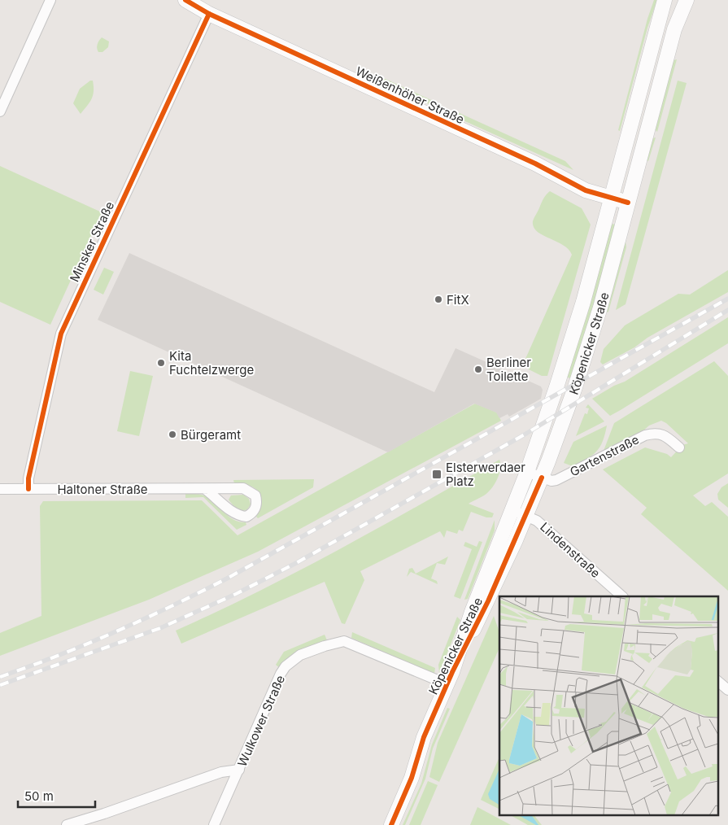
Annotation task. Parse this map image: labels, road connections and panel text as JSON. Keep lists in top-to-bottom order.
{
  "streets": {
    "main road": ["Weißenhöher Straße", "Köpenicker Straße"],
    "street": [
      "Minsker Straße",
      "Gartenstraße",
      "Haltoner Straße",
      "Lindenstraße",
      "Wulkower Straße"
    ]
  },
  "crossings": [
    ["Weißenhöher Straße", "Minsker Straße"],
    ["Weißenhöher Straße", "Köpenicker Straße"],
    ["Minsker Straße", "Haltoner Straße"],
    ["Köpenicker Straße", "Gartenstraße"],
    ["Köpenicker Straße", "Lindenstraße"],
    ["Köpenicker Straße", "Wulkower Straße"]
  ],
  "places": {
    "other": [
      "FitX",
      "Kita Fuchtelzwerge",
      "Berliner Toilette",
      "Bürgeramt"
    ],
    "transit": ["Elsterwerdaer Platz"]
  },
  "scale_bar": "50 m"
}
